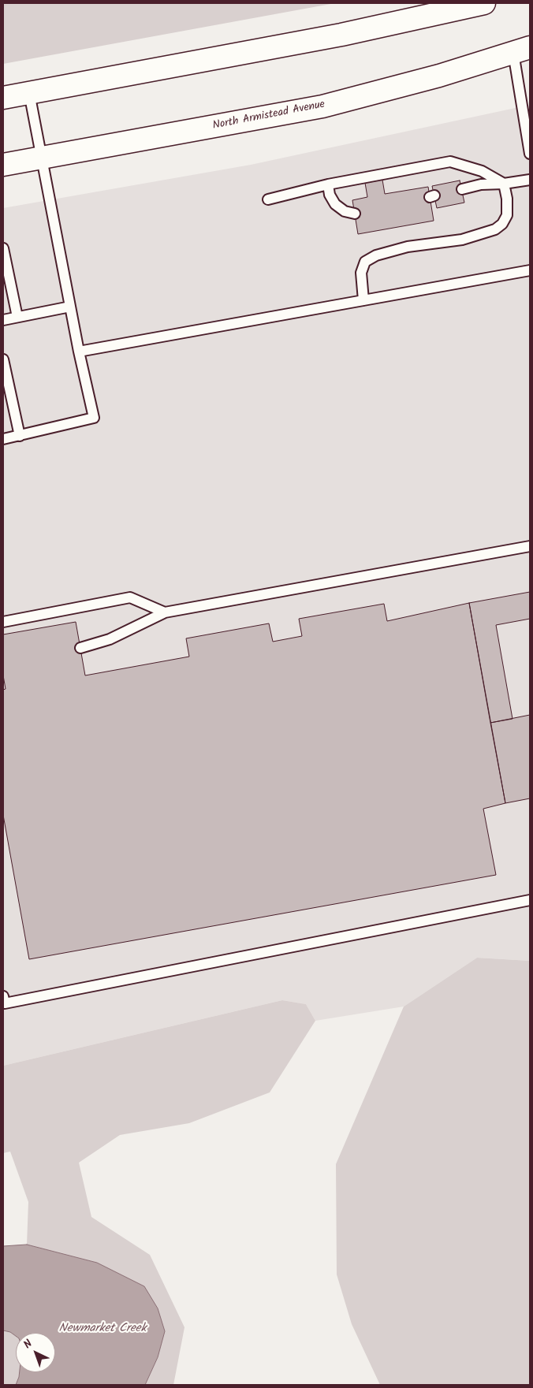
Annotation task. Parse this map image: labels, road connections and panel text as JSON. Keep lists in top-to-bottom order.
{
  "streets": {
    "main road": ["North Armistead Avenue"]
  },
  "water": ["Newmarket Creek"],
  "north": "top left"
}
